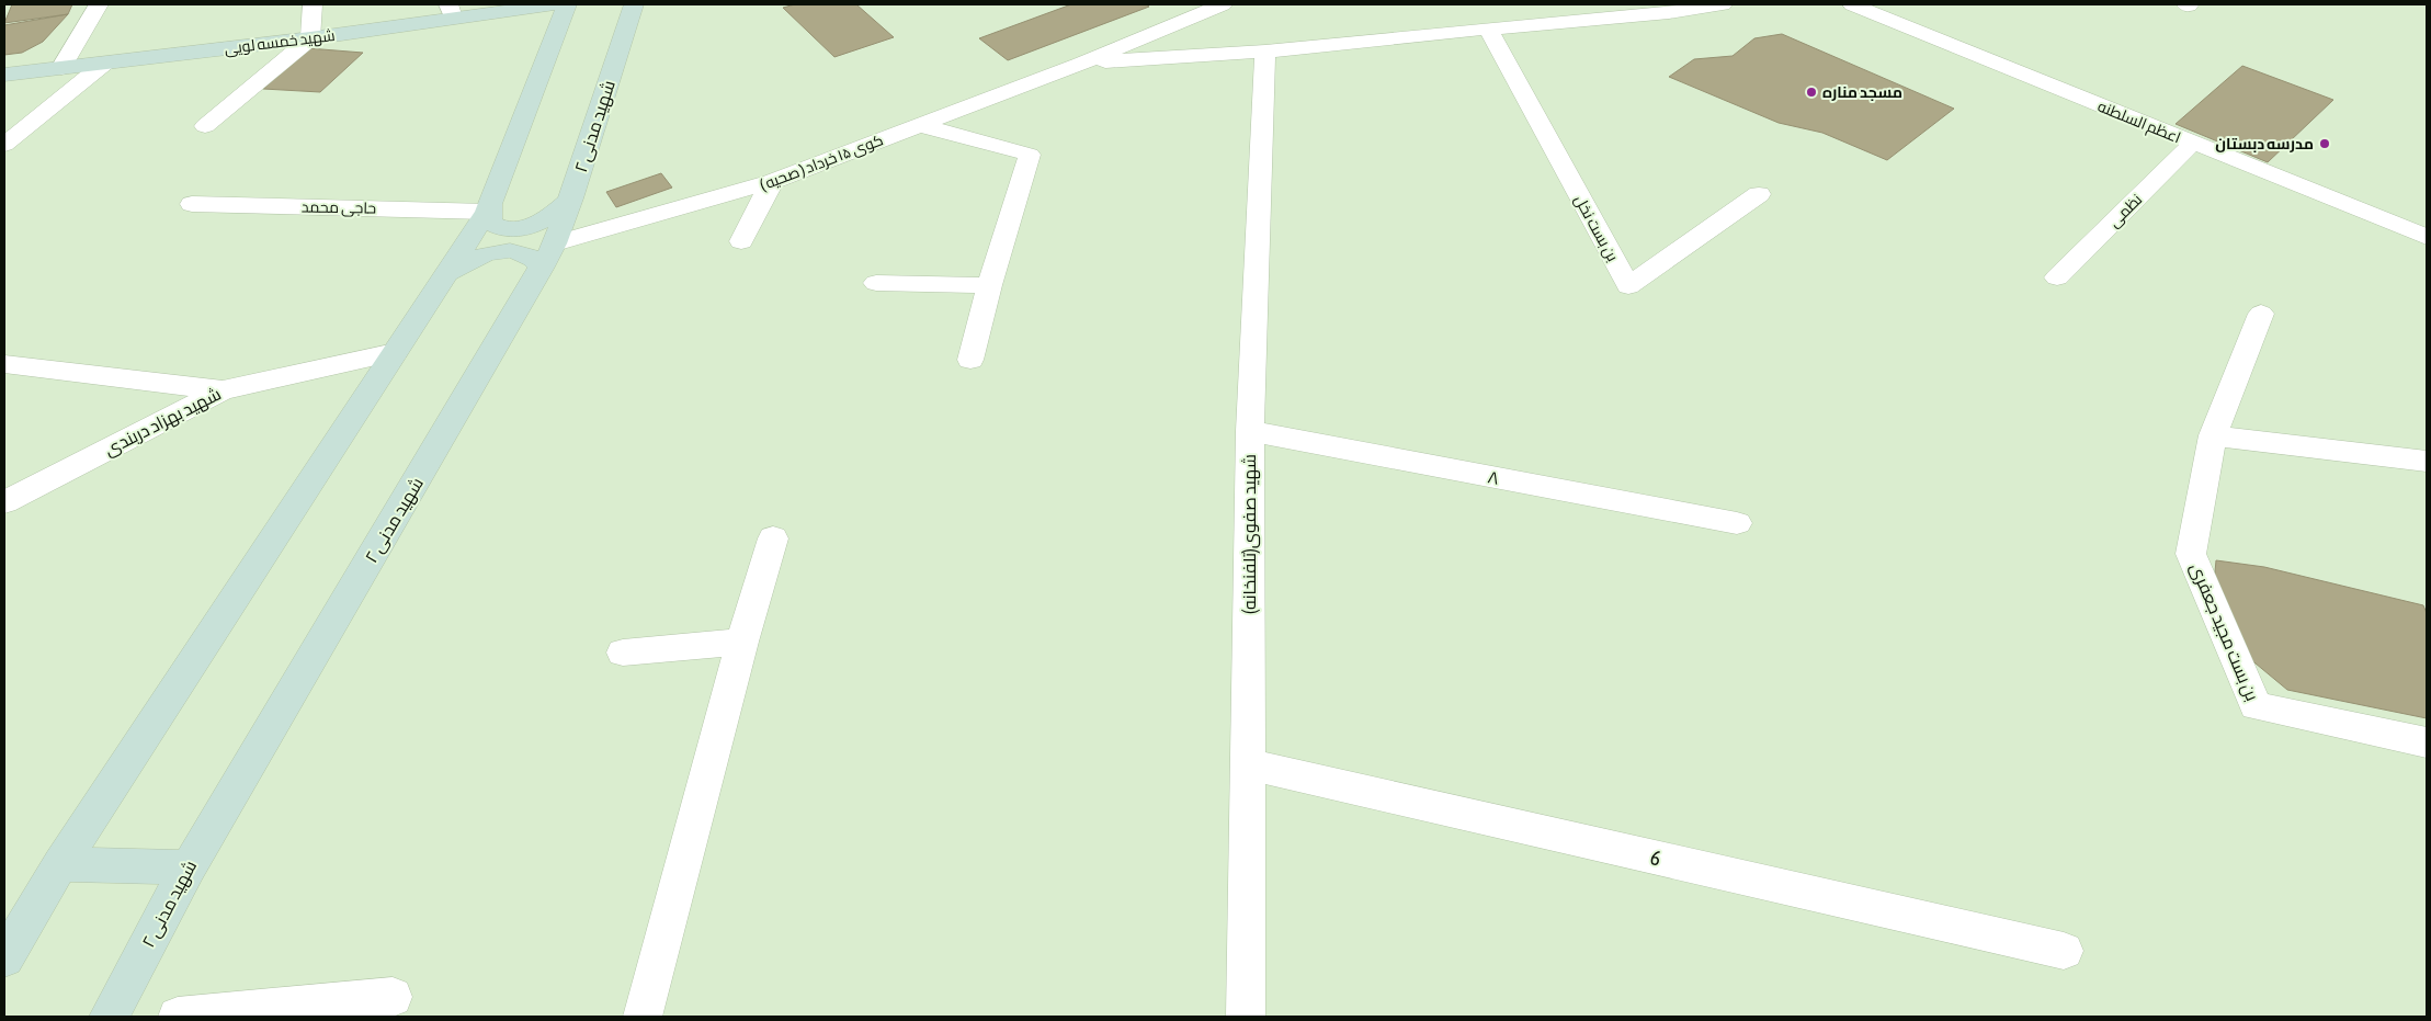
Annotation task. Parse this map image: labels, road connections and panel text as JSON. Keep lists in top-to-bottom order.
{
  "streets": {
    "main road": ["شهید خمسه لویی", "شهید مدنی ۲"],
    "street": [
      "اعظم السلطنه",
      "کوی ۱۵ خرداد ( صحیه )",
      "حاجی محمد",
      "نظمی",
      "بن بست نخل",
      "شهید بهزاد دربندی",
      "۸",
      "شهید صفوی(تلفنخانه)",
      "بن بست مجید جعفری",
      "6"
    ]
  },
  "crossings": [
    ["اعظم السلطنه", "نظمی"],
    ["شهید مدنی ۲", "کوی ۱۵ خرداد ( صحیه )"],
    ["۸", "شهید صفوی(تلفنخانه)"],
    ["شهید صفوی(تلفنخانه)", "6"]
  ],
  "places": ["مسجد مناره", "مدرسه دبستان"]
}
